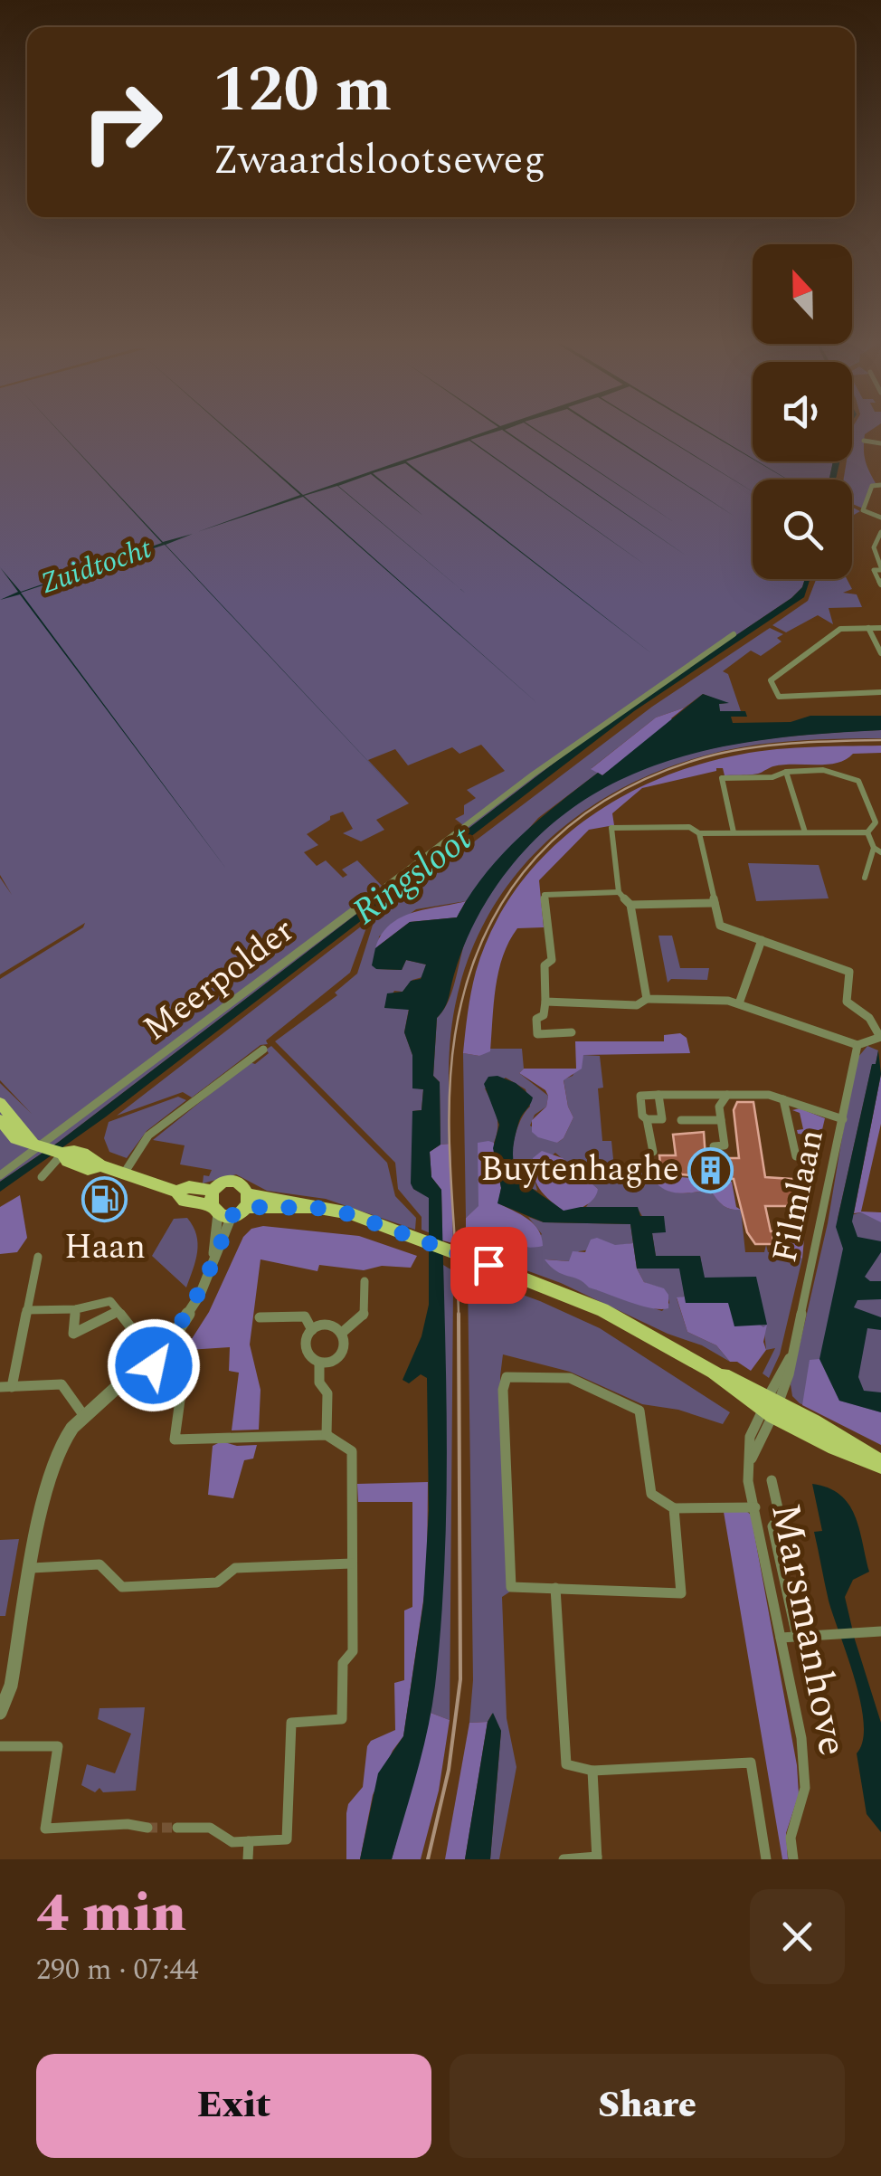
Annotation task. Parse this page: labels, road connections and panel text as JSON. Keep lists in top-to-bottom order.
{
  "streets": {
    "street": ["Meerpolder", "Filmlaan", "Marsmanhove"]
  },
  "crossings": [
    ["Filmlaan", "Marsmanhove"]
  ],
  "water": ["Zuidtocht", "Ringsloot"],
  "places": {
    "building": ["Buytenhaghe"],
    "fuel station": ["Haan"]
  },
  "north": "top",
  "page": {
    "turn": ["120 m", "Zwaardslootseweg"],
    "heading": ["4 min", "290 m · 07:44"],
    "buttons": ["Exit", "Share"]
  }
}
